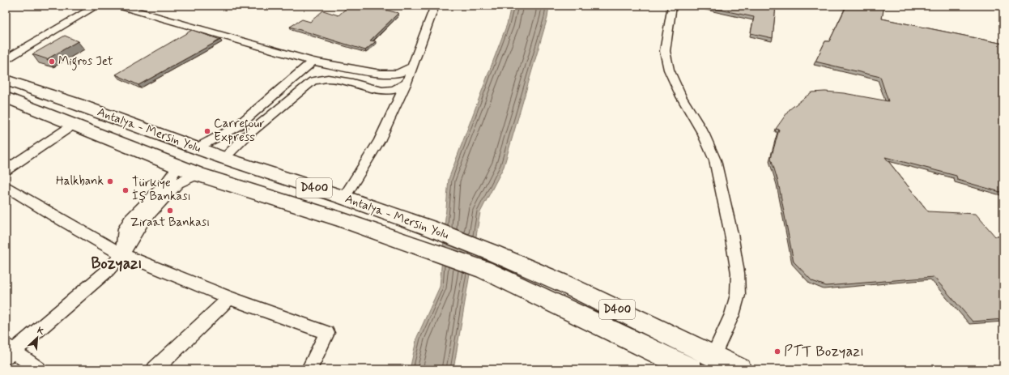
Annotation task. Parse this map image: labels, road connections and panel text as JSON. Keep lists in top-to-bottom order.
{
  "streets": {
    "highway": ["Antalya - Mersin Yolu", "D400"]
  },
  "districts": ["Bozyazı"],
  "places": [
    "Migros Jet",
    "Carrefour Express",
    "Halkbank",
    "Türkiye İş Bankası",
    "Ziraat Bankası",
    "PTT Bozyazı"
  ],
  "north": "top right"
}
